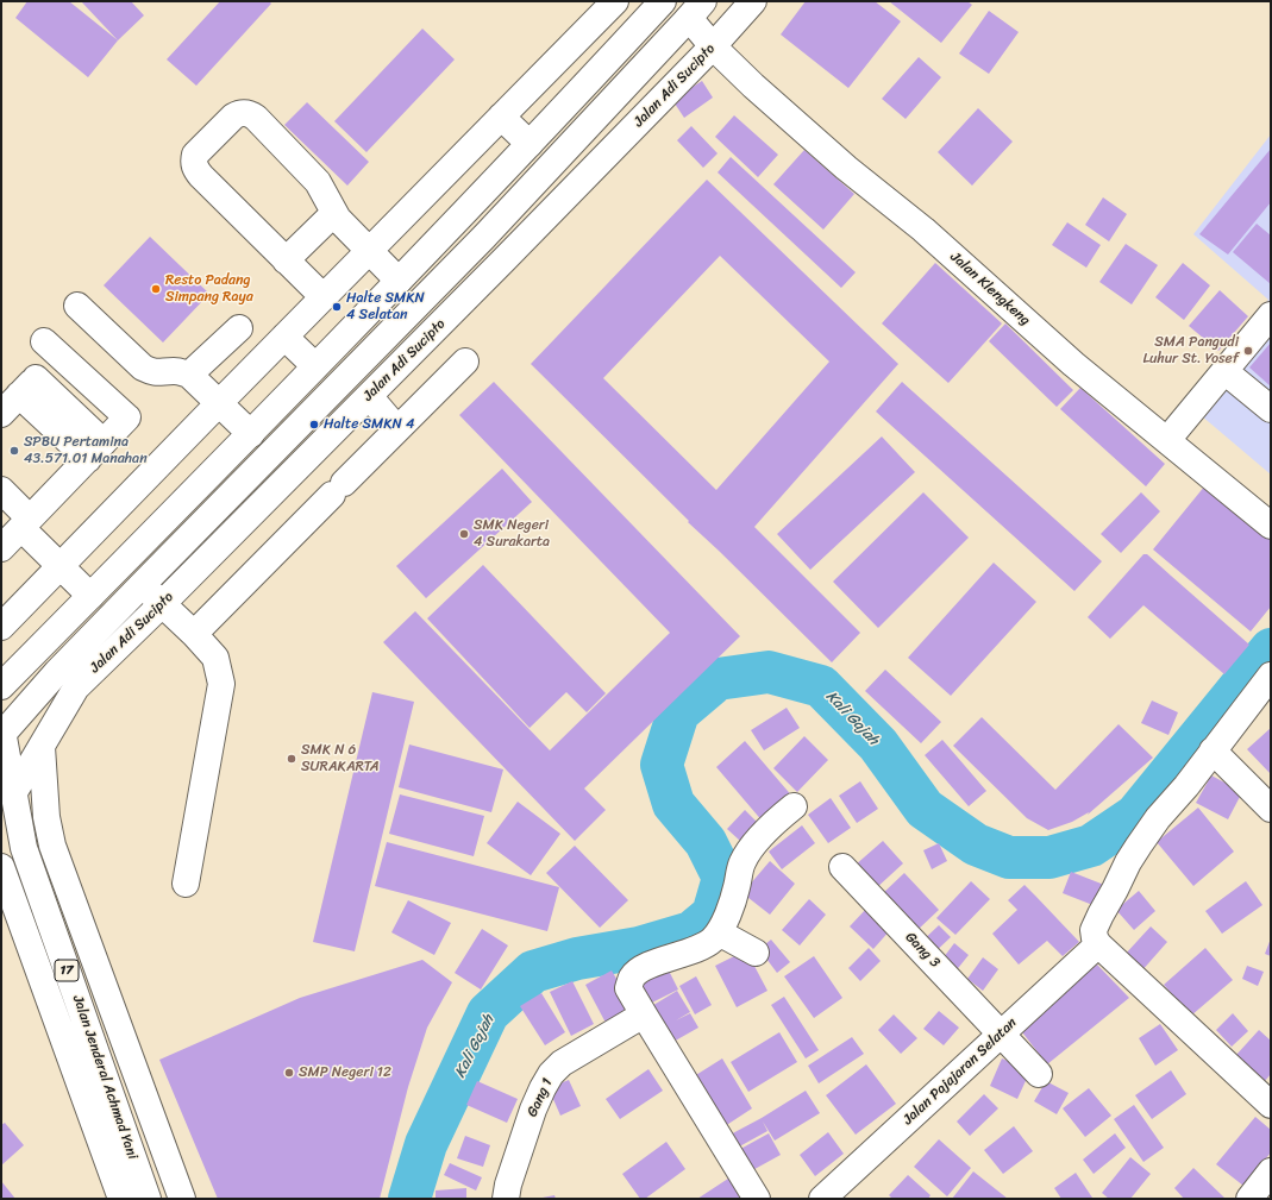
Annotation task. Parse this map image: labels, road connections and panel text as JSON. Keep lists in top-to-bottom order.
{
  "streets": {
    "main road": [
      "Jalan Adi Sucipto",
      "Jalan Klengkeng",
      "Gang 3",
      "17",
      "Jalan Pajajaran Selatan",
      "Jalan Jenderal Achmad Yani",
      "Gang 1"
    ]
  },
  "crossings": [
    ["Jalan Adi Sucipto", "Jalan Klengkeng"],
    ["Jalan Adi Sucipto", "Jalan Jenderal Achmad Yani"],
    ["Gang 3", "Jalan Pajajaran Selatan"]
  ],
  "water": ["Kali Gajah"],
  "places": [
    "Resto Padang Simpang Raya",
    "Halte SMKN 4 Selatan",
    "SMA Pangudi Luhur St. Yosef",
    "Halte SMKN 4",
    "SPBU Pertamina 43.571.01 Manahan",
    "SMK Negeri 4 Surakarta",
    "SMK N 6 SURAKARTA",
    "SMP Negeri 12"
  ]
}
